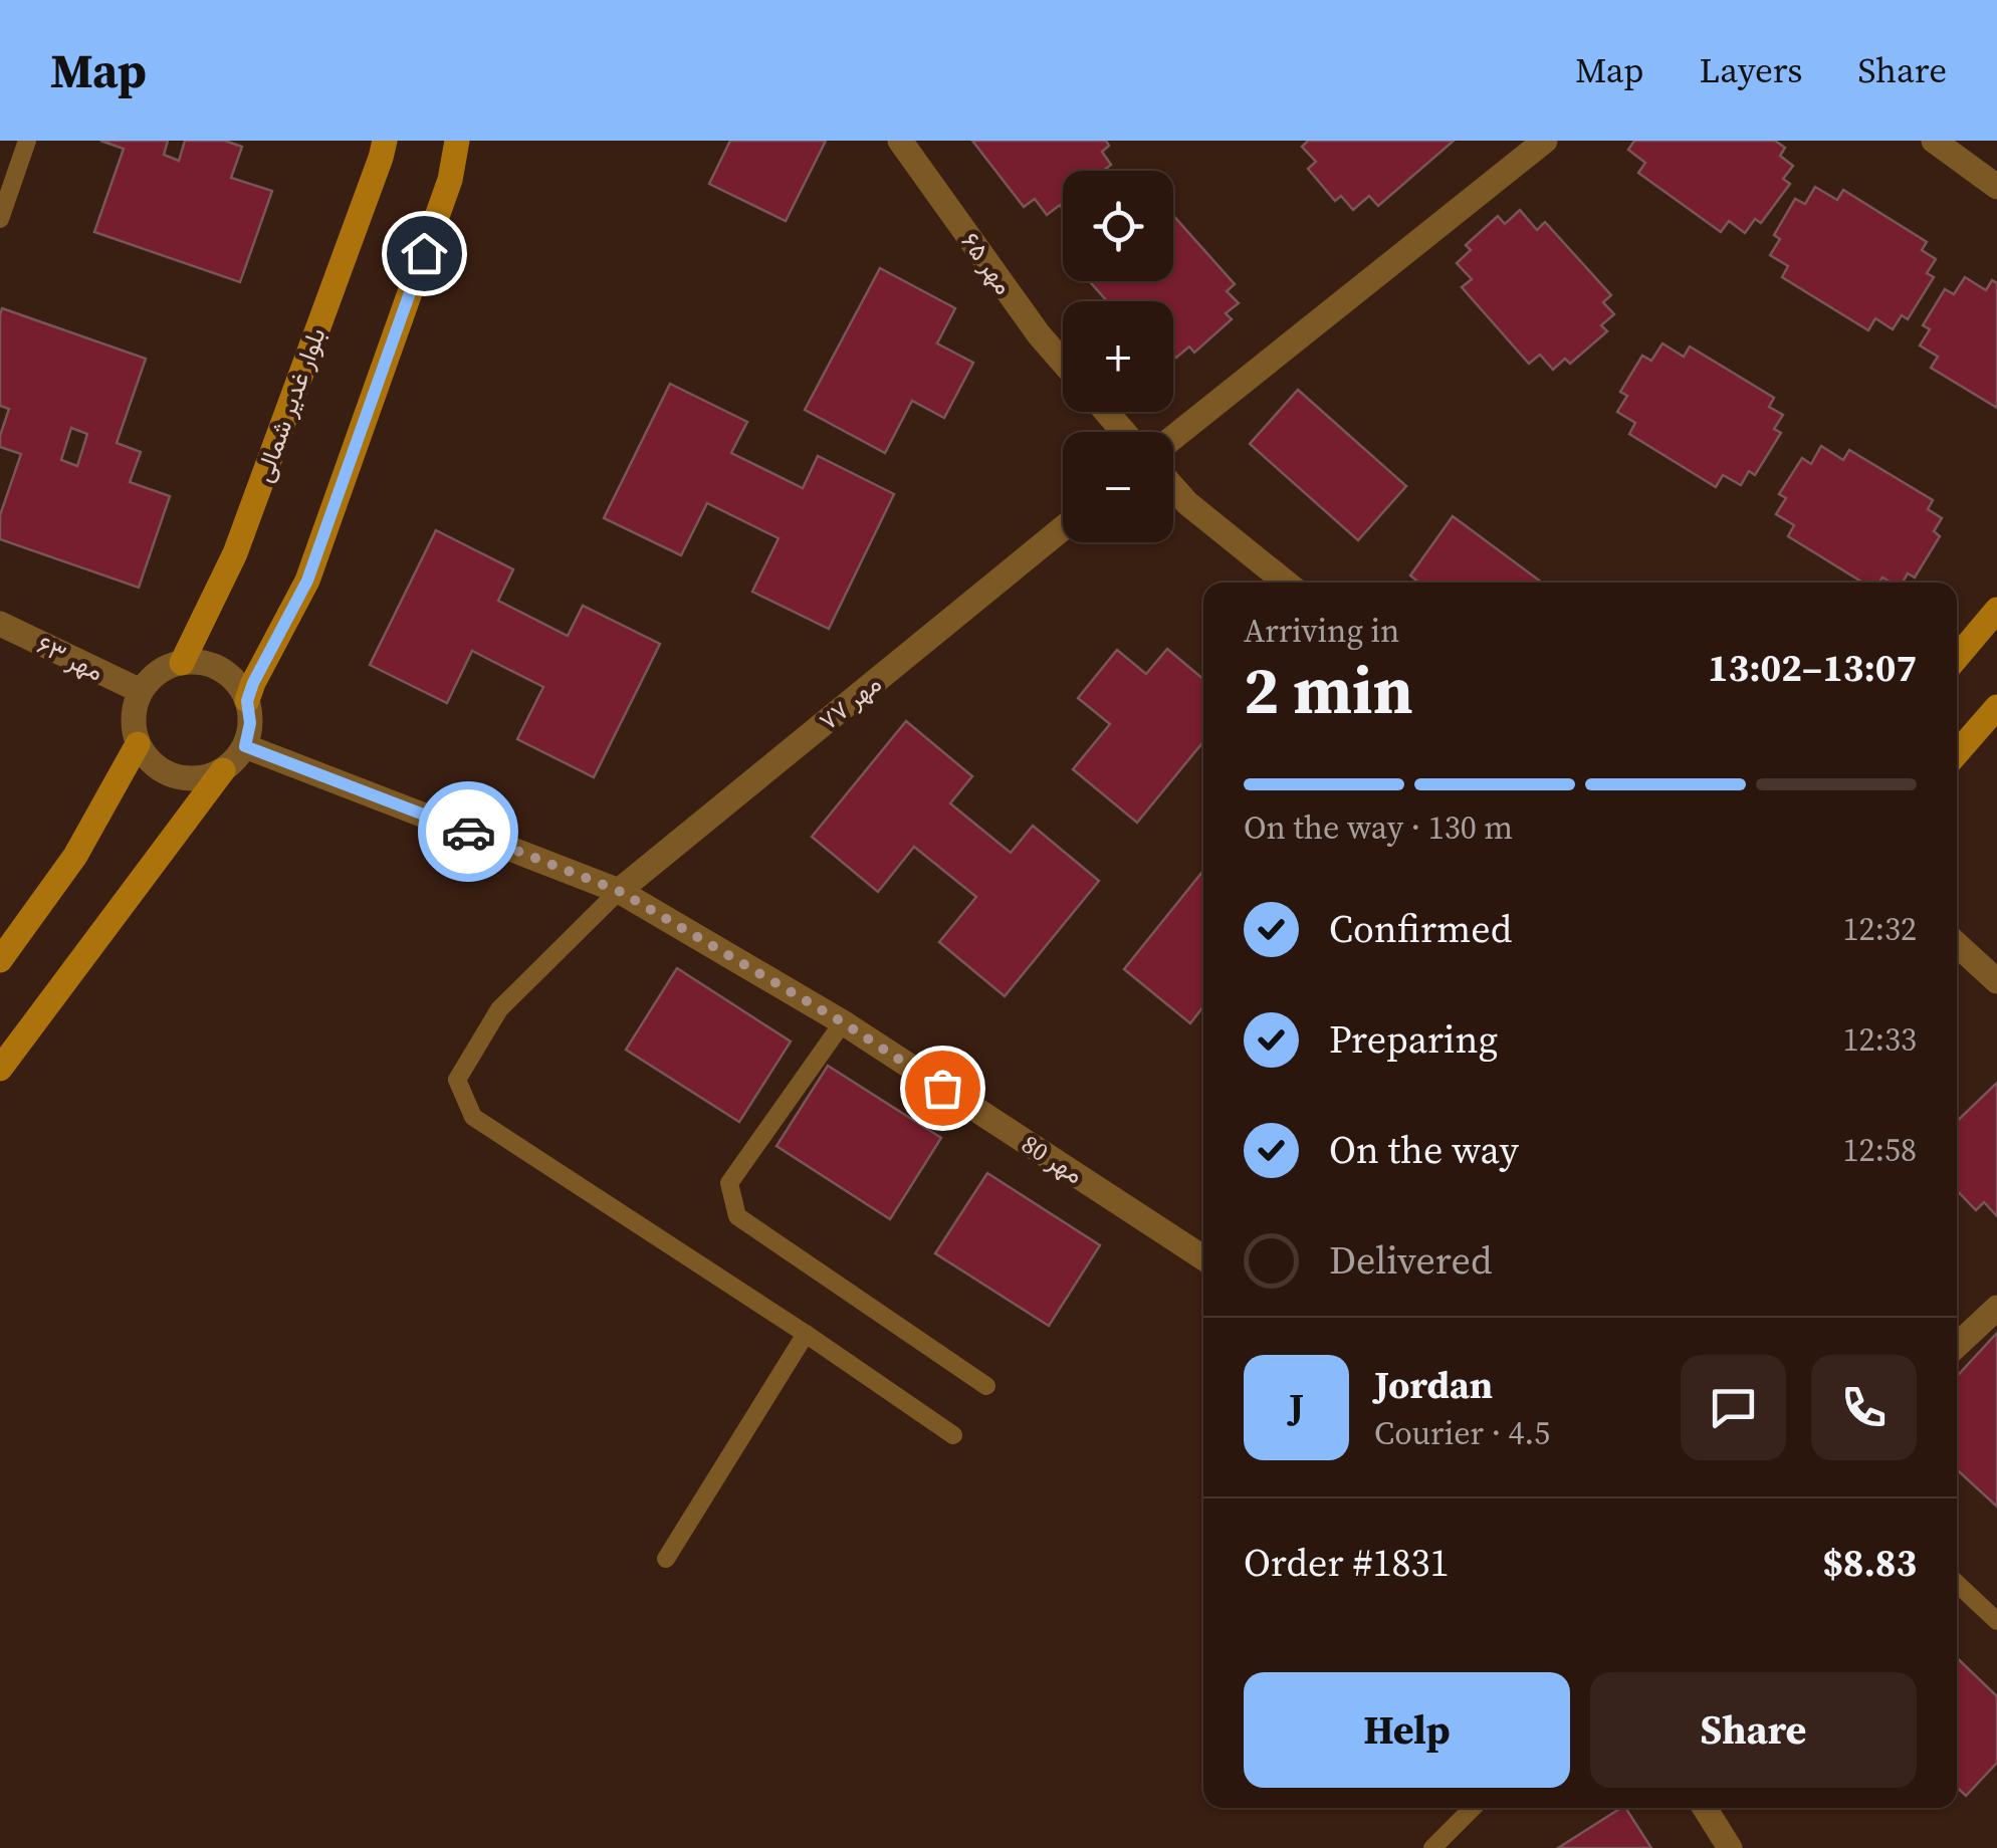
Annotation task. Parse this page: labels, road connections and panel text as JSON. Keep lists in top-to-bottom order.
{
  "streets": {
    "main road": ["بلوار غدیر شمالی"],
    "street": [
      "مهر ۶۵",
      "مهر ۶۳",
      "مهر ۷۷",
      "مهر 80"
    ]
  },
  "crossings": [
    ["بلوار غدیر شمالی", "مهر ۶۳"],
    ["بلوار غدیر شمالی", "مهر 80"],
    ["مهر ۶۳", "مهر 80"],
    ["مهر ۷۷", "مهر 80"]
  ],
  "page": {
    "header": "Map",
    "nav": ["Map", "Layers", "Share"],
    "map_buttons": ["+", "−"],
    "heading": ["2 min", "Arriving in", "13:02–13:07"],
    "panel": [
      "Jordan",
      "Courier · 4.5",
      "Order #1831",
      "$8.83"
    ],
    "bar": "On the way · 130 m",
    "list": [
      ["Confirmed", "12:32"],
      ["Preparing", "12:33"],
      ["On the way", "12:58"],
      "Delivered"
    ],
    "round": "J",
    "buttons": ["Help", "Share"]
  }
}
